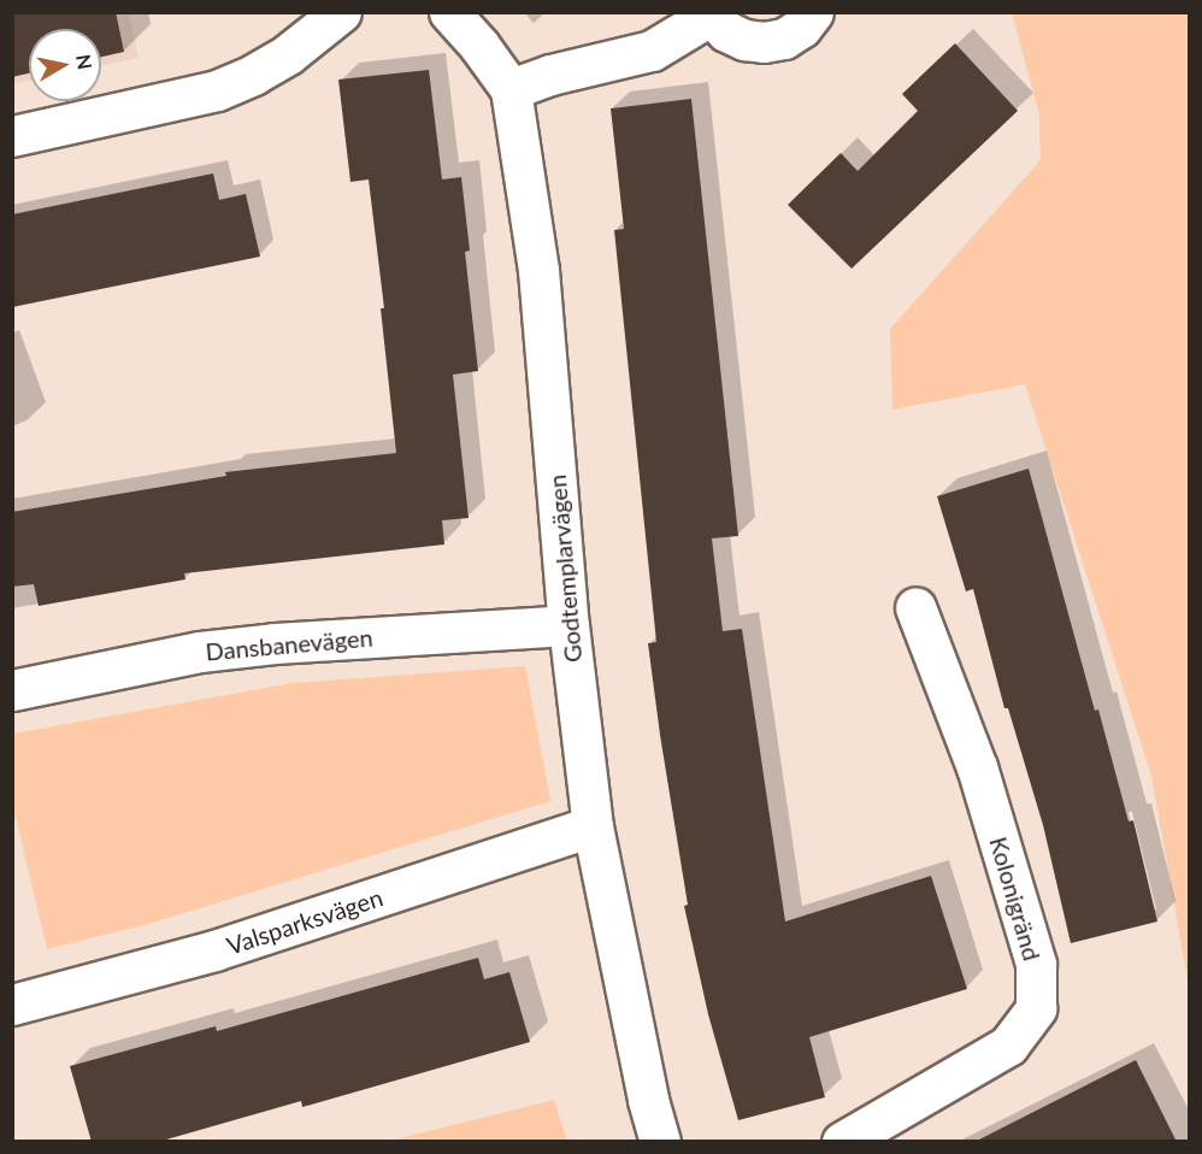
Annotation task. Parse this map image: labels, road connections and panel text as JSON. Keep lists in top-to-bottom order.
{
  "streets": {
    "street": [
      "Godtemplarvägen",
      "Dansbanevägen",
      "Kolonigränd",
      "Valsparksvägen"
    ]
  },
  "crossings": [
    ["Godtemplarvägen", "Dansbanevägen"],
    ["Godtemplarvägen", "Valsparksvägen"]
  ],
  "north": "right"
}
